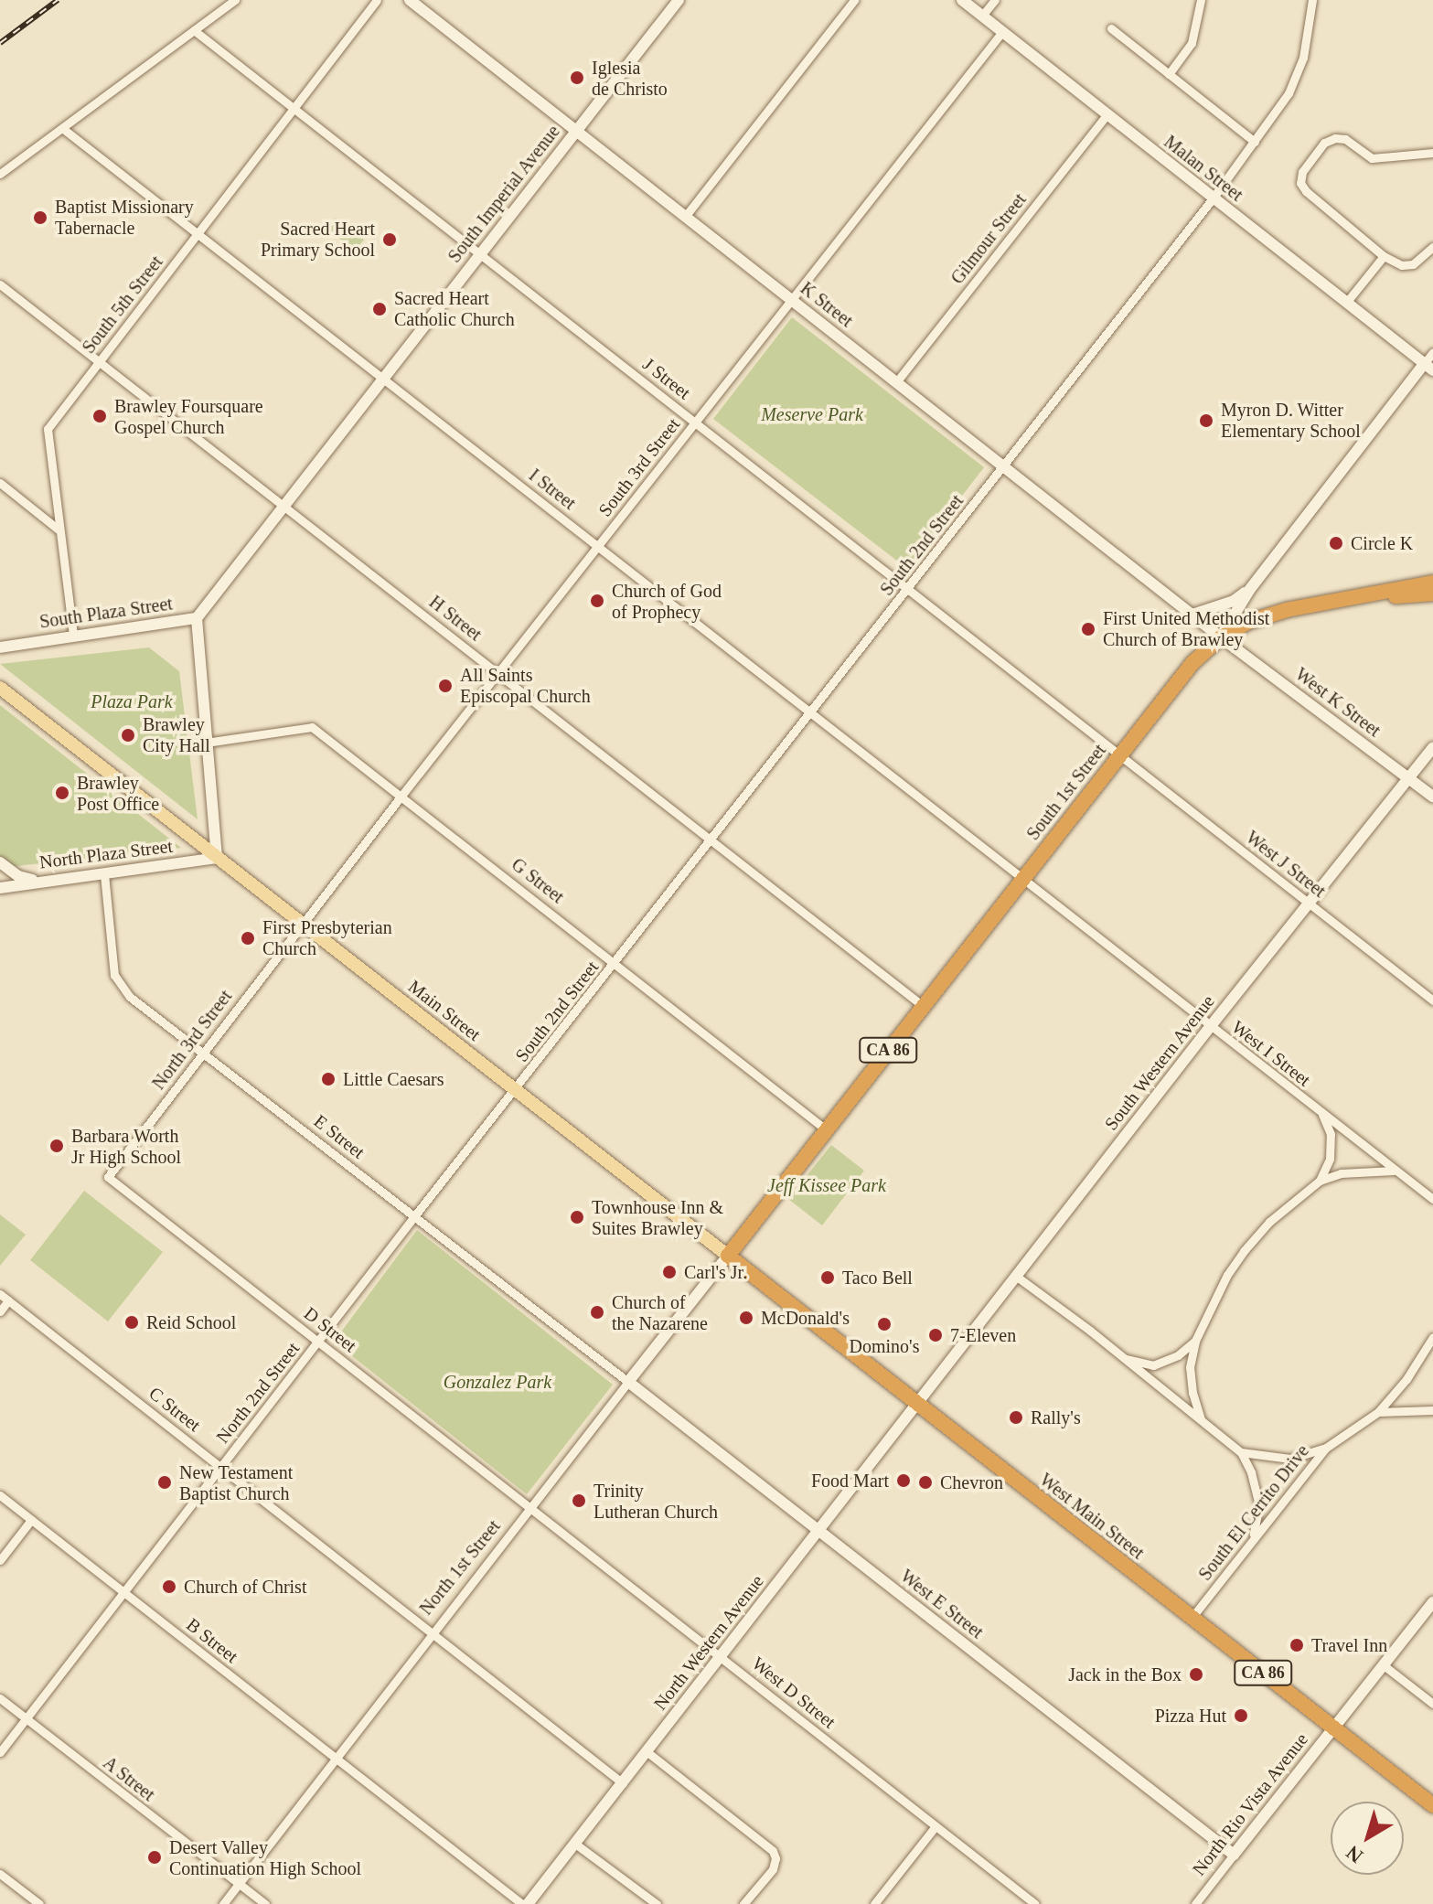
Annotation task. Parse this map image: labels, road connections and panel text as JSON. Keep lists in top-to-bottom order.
{
  "streets": {
    "highway": ["South 1st Street", "CA 86", "West Main Street"],
    "main road": ["Main Street"],
    "street": [
      "Malan Street",
      "South Imperial Avenue",
      "Gilmour Street",
      "South 5th Street",
      "K Street",
      "J Street",
      "South 3rd Street",
      "I Street",
      "South 2nd Street",
      "South Plaza Street",
      "H Street",
      "West K Street",
      "North Plaza Street",
      "West J Street",
      "G Street",
      "North 3rd Street",
      "West I Street",
      "South Western Avenue",
      "E Street",
      "D Street",
      "North 2nd Street",
      "C Street",
      "South El Cerrito Drive",
      "North 1st Street",
      "West E Street",
      "B Street",
      "North Western Avenue",
      "West D Street",
      "A Street",
      "North Rio Vista Avenue"
    ]
  },
  "crossings": [
    ["Malan Street", "Gilmour Street"],
    ["Malan Street", "South 3rd Street"],
    ["Malan Street", "South 2nd Street"],
    ["Malan Street", "South 1st Street"],
    ["South Imperial Avenue", "K Street"],
    ["South Imperial Avenue", "J Street"],
    ["South Imperial Avenue", "I Street"],
    ["South Imperial Avenue", "South Plaza Street"],
    ["South Imperial Avenue", "H Street"],
    ["Gilmour Street", "K Street"],
    ["South 5th Street", "J Street"],
    ["South 5th Street", "I Street"],
    ["South 5th Street", "South Plaza Street"],
    ["South 5th Street", "H Street"],
    ["K Street", "South 3rd Street"],
    ["K Street", "South 2nd Street"],
    ["K Street", "West K Street"],
    ["K Street", "South 1st Street"],
    ["K Street", "CA 86"],
    ["J Street", "South 3rd Street"],
    ["J Street", "South 2nd Street"],
    ["J Street", "South 1st Street"],
    ["J Street", "West J Street"],
    ["South 3rd Street", "I Street"],
    ["South 3rd Street", "H Street"],
    ["South 3rd Street", "G Street"],
    ["South 3rd Street", "Main Street"],
    ["South 3rd Street", "North 3rd Street"],
    ["I Street", "South 2nd Street"],
    ["I Street", "South 1st Street"],
    ["I Street", "West I Street"],
    ["South 2nd Street", "H Street"],
    ["South 2nd Street", "G Street"],
    ["South 2nd Street", "Main Street"],
    ["South 2nd Street", "North 2nd Street"],
    ["South Plaza Street", "North Plaza Street"],
    ["South Plaza Street", "G Street"],
    ["South Plaza Street", "Main Street"],
    ["H Street", "South 1st Street"],
    ["West K Street", "South 1st Street"],
    ["West K Street", "CA 86"],
    ["West K Street", "South Western Avenue"],
    ["South 1st Street", "West J Street"],
    ["South 1st Street", "G Street"],
    ["South 1st Street", "Main Street"],
    ["South 1st Street", "CA 86"],
    ["South 1st Street", "West I Street"],
    ["South 1st Street", "West Main Street"],
    ["South 1st Street", "North 1st Street"],
    ["North Plaza Street", "Main Street"],
    ["North Plaza Street", "E Street"],
    ["West J Street", "South Western Avenue"],
    ["Main Street", "North 3rd Street"],
    ["Main Street", "North 2nd Street"],
    ["Main Street", "West Main Street"],
    ["Main Street", "North 1st Street"],
    ["North 3rd Street", "E Street"],
    ["North 3rd Street", "D Street"],
    ["West I Street", "South Western Avenue"],
    ["South Western Avenue", "West Main Street"],
    ["South Western Avenue", "North Western Avenue"],
    ["E Street", "North 2nd Street"],
    ["E Street", "North 1st Street"],
    ["E Street", "West E Street"],
    ["D Street", "North 2nd Street"],
    ["D Street", "North 1st Street"],
    ["D Street", "West D Street"],
    ["North 2nd Street", "C Street"],
    ["North 2nd Street", "B Street"],
    ["North 2nd Street", "A Street"],
    ["C Street", "North 1st Street"],
    ["C Street", "North Western Avenue"],
    ["South El Cerrito Drive", "West Main Street"],
    ["West Main Street", "North 1st Street"],
    ["West Main Street", "North Western Avenue"],
    ["West Main Street", "North Rio Vista Avenue"],
    ["North 1st Street", "West E Street"],
    ["North 1st Street", "B Street"],
    ["North 1st Street", "West D Street"],
    ["North 1st Street", "A Street"],
    ["West E Street", "North Western Avenue"],
    ["West E Street", "North Rio Vista Avenue"],
    ["B Street", "North Western Avenue"],
    ["North Western Avenue", "West D Street"]
  ],
  "parks": [
    "Meserve Park",
    "Plaza Park",
    "Jeff Kissee Park",
    "Gonzalez Park"
  ],
  "places": [
    "Iglesia de Christo",
    "Baptist Missionary Tabernacle",
    "Sacred Heart Primary School",
    "Sacred Heart Catholic Church",
    "Brawley Foursquare Gospel Church",
    "Myron D. Witter Elementary School",
    "Circle K",
    "Church of God of Prophecy",
    "First United Methodist Church of Brawley",
    "All Saints Episcopal Church",
    "Brawley City Hall",
    "Brawley Post Office",
    "First Presbyterian Church",
    "Little Caesars",
    "Barbara Worth Jr High School",
    "Townhouse Inn & Suites Brawley",
    "Carl's Jr.",
    "Taco Bell",
    "Church of the Nazarene",
    "McDonald's",
    "Reid School",
    "Domino's",
    "7-Eleven",
    "Rally's",
    "Food Mart",
    "New Testament Baptist Church",
    "Chevron",
    "Trinity Lutheran Church",
    "Church of Christ",
    "Travel Inn",
    "Jack in the Box",
    "Pizza Hut",
    "Desert Valley Continuation High School"
  ],
  "north": "bottom left"
}
